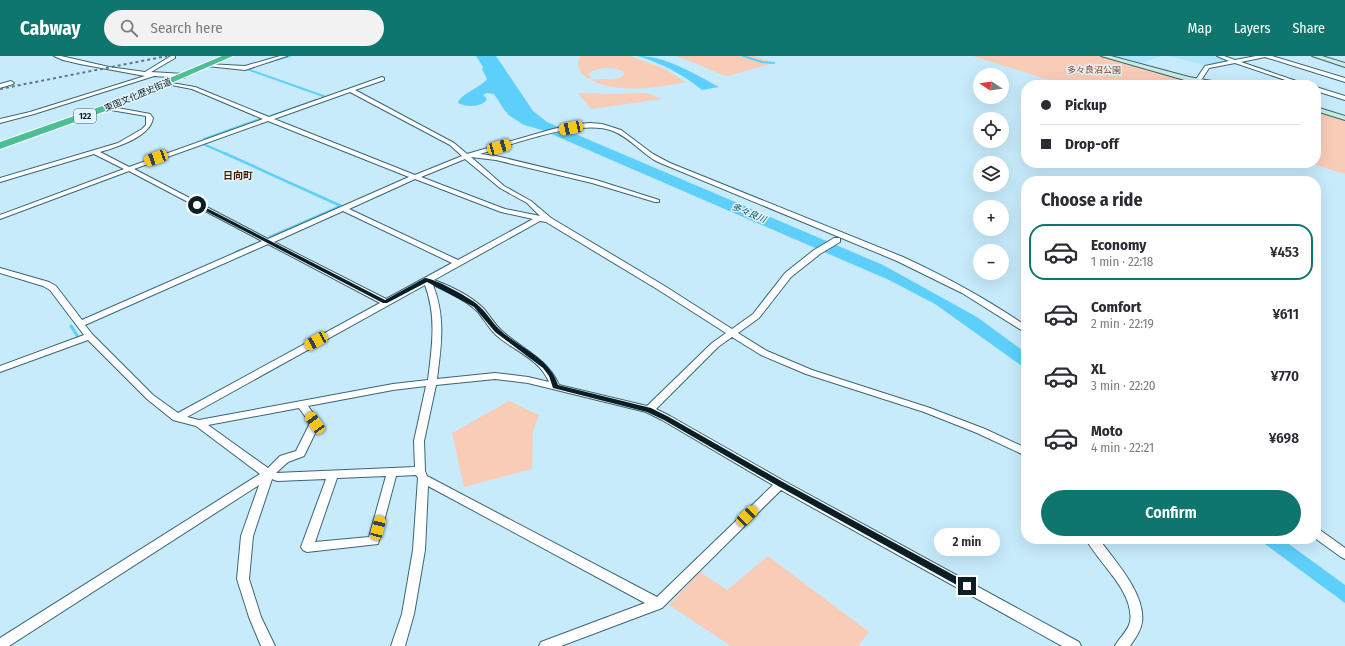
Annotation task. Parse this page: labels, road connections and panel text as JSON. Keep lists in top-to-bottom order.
{
  "streets": {
    "highway": ["東国文化歴史街道", "122"]
  },
  "districts": ["日向町"],
  "water": ["多々良川"],
  "parks": ["多々良沼公園"],
  "north": "left",
  "page": {
    "header": "Cabway",
    "search": "Search here",
    "nav": ["Map", "Layers", "Share"],
    "map_buttons": ["+", "−"],
    "banner": ["Pickup", "Drop-off"],
    "heading": "Choose a ride",
    "list": [
      {
        "name": "Economy",
        "note": "1 min · 22:18",
        "value": "¥453"
      },
      {
        "name": "Comfort",
        "note": "2 min · 22:19",
        "value": "¥611"
      },
      {
        "name": "XL",
        "note": "3 min · 22:20",
        "value": "¥770"
      },
      {
        "name": "Moto",
        "note": "4 min · 22:21",
        "value": "¥698"
      }
    ],
    "buttons": "Confirm",
    "bubble": "2 min"
  }
}
